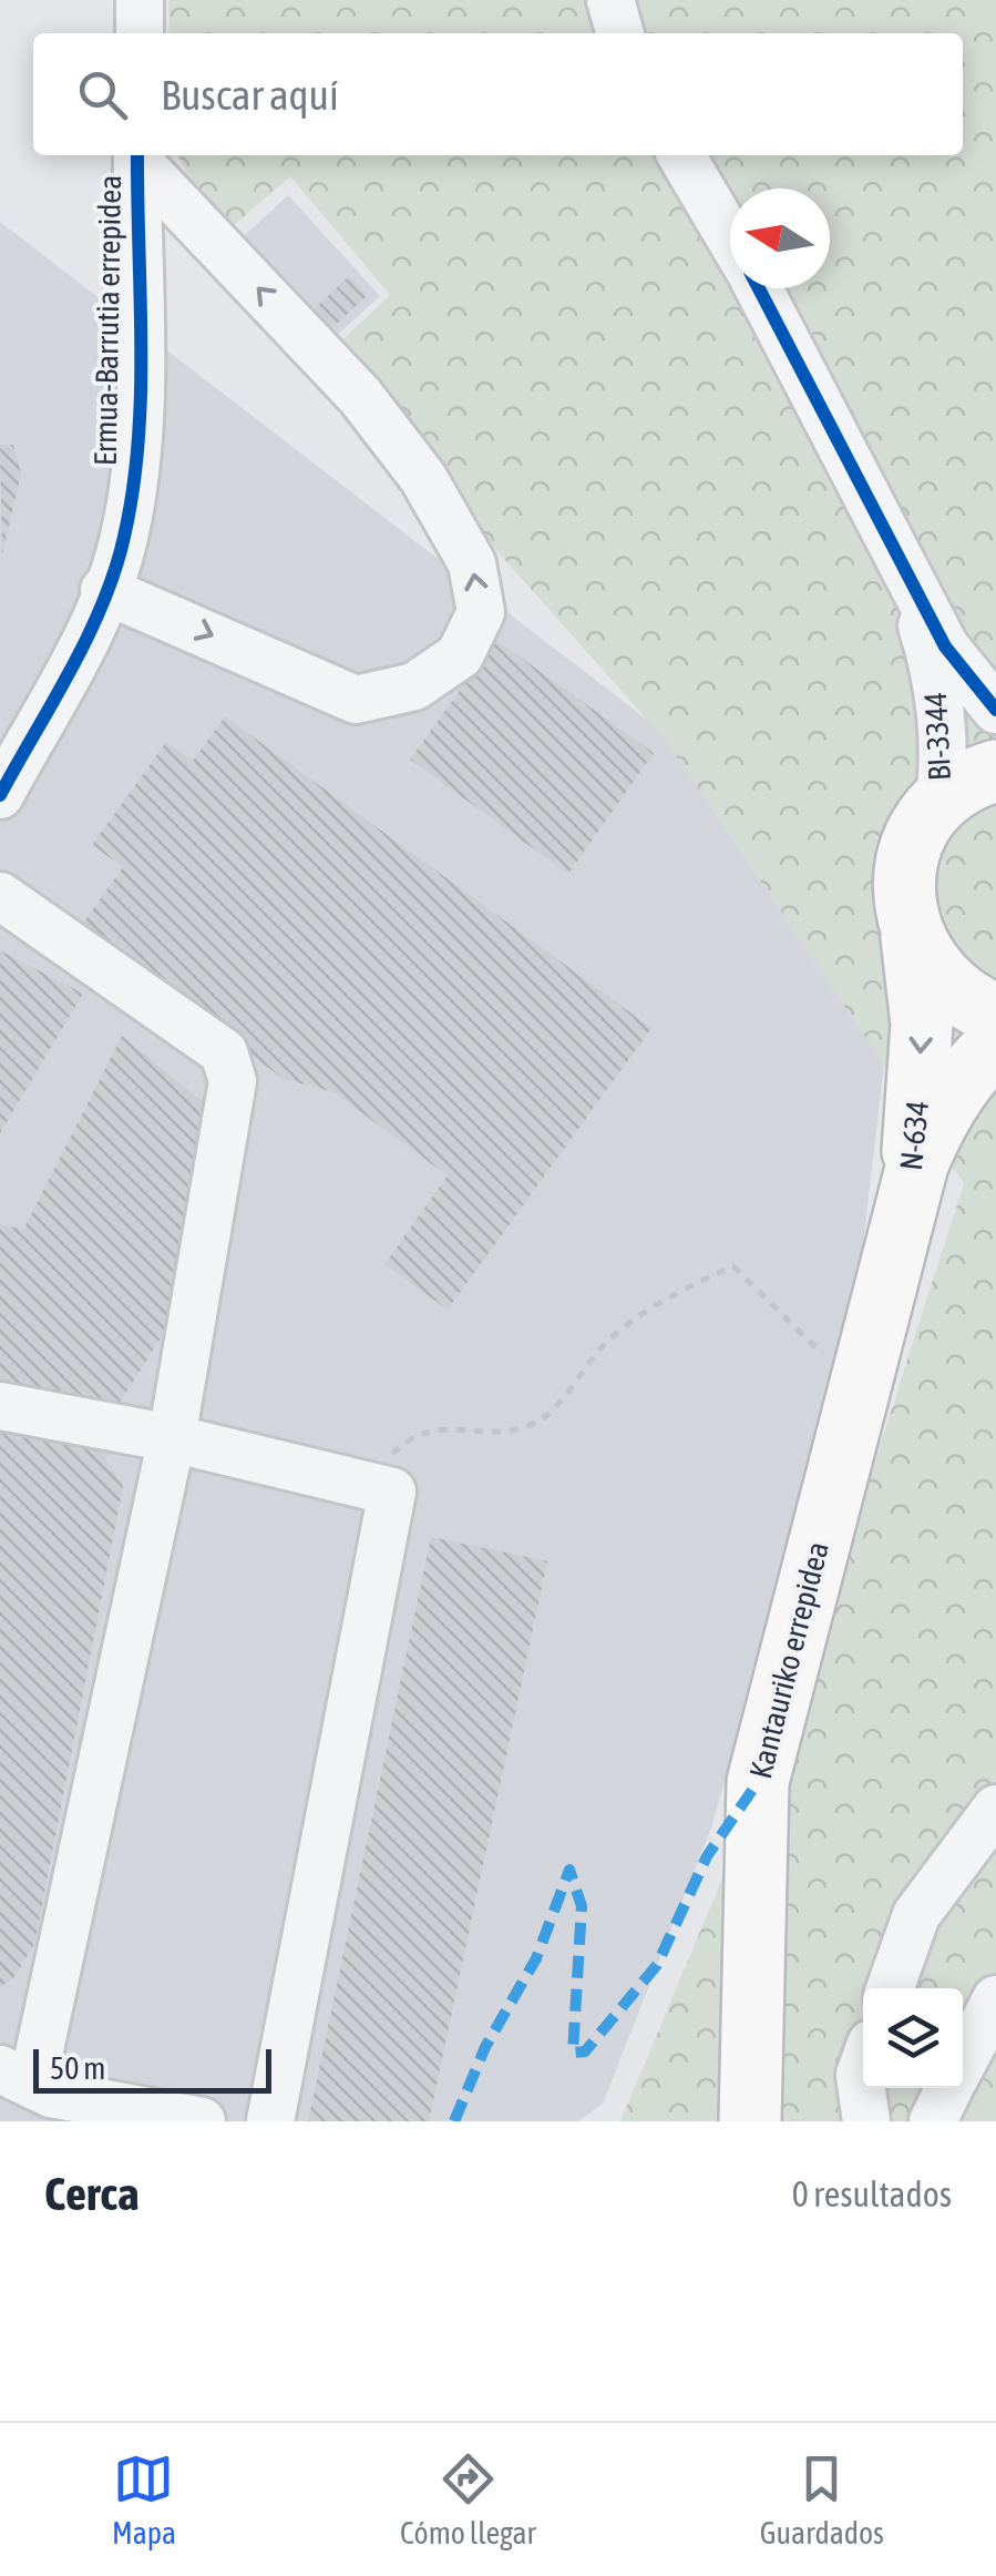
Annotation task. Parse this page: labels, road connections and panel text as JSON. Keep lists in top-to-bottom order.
{
  "streets": {
    "highway": ["N-634", "Kantauriko errepidea"],
    "street": ["Ermua-Barrutia errepidea", "BI-3344"]
  },
  "crossings": [
    ["BI-3344", "N-634"],
    ["N-634", "Kantauriko errepidea"]
  ],
  "one_way": ["N-634"],
  "scale_bar": "50 m",
  "north": "left",
  "page": {
    "search": "Buscar aquí",
    "scale": "50 m",
    "heading": ["Cerca", "0 resultados"],
    "nav": ["Mapa", "Cómo llegar", "Guardados"]
  }
}
